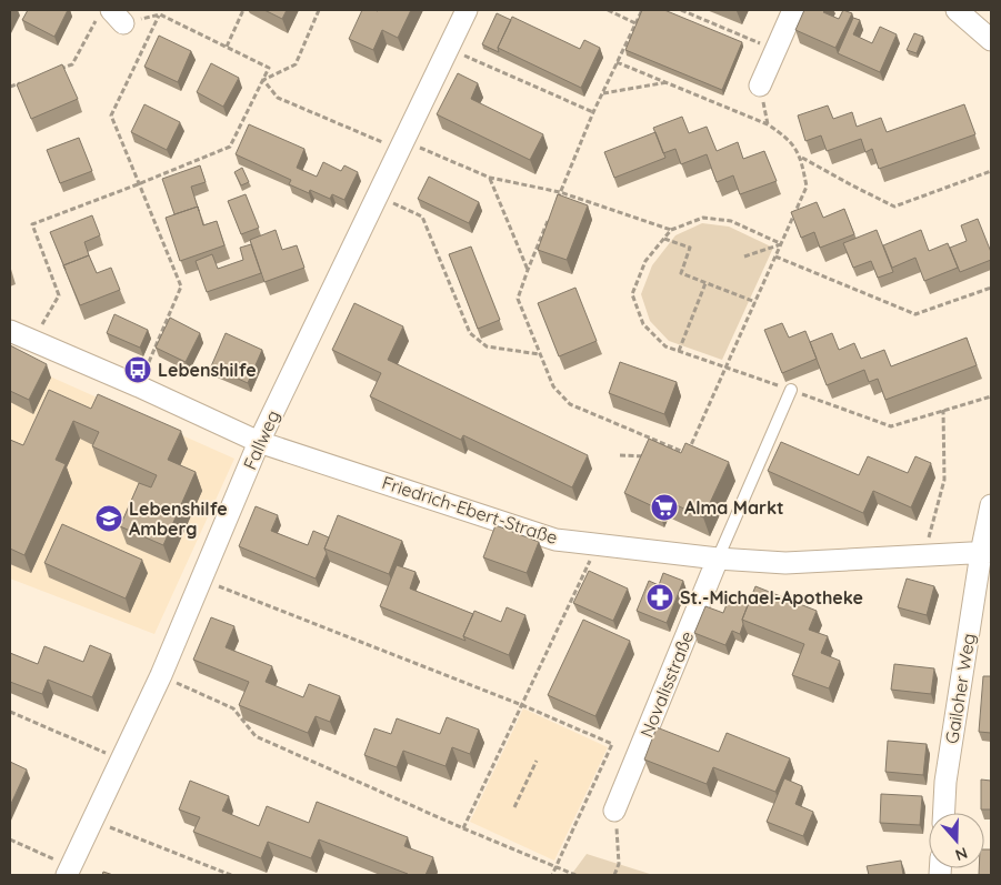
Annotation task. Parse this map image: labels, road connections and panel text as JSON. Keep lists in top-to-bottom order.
{
  "streets": {
    "street": [
      "Fallweg",
      "Friedrich-Ebert-Straße",
      "Novalisstraße",
      "Gailoher Weg"
    ]
  },
  "crossings": [
    ["Fallweg", "Friedrich-Ebert-Straße"],
    ["Friedrich-Ebert-Straße", "Novalisstraße"],
    ["Friedrich-Ebert-Straße", "Gailoher Weg"]
  ],
  "places": {
    "bus stop": ["Lebenshilfe"],
    "supermarket": ["Alma Markt"],
    "school or university": ["Lebenshilfe Amberg"],
    "pharmacy": ["St.-Michael-Apotheke"]
  },
  "north": "bottom"
}
